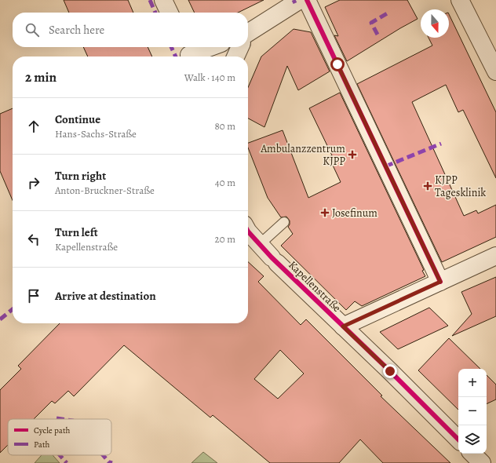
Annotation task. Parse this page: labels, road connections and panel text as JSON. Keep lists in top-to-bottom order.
{
  "streets": {
    "street": ["Kapellenstraße"]
  },
  "places": {
    "health": ["Ambulanzzentrum KJPP", "KJPP Tagesklinik", "Josefinum"]
  },
  "legend": ["Cycle path", "Path"],
  "north": "bottom",
  "page": {
    "search": "Search here",
    "heading": ["2 min", "Walk · 140 m"],
    "list": [
      ["Continue", "Hans-Sachs-Straße", "80 m"],
      ["Turn right", "Anton-Bruckner-Straße", "40 m"],
      ["Turn left", "Kapellenstraße", "20 m"],
      "Arrive at destination"
    ],
    "map_buttons": ["+", "−"]
  }
}
